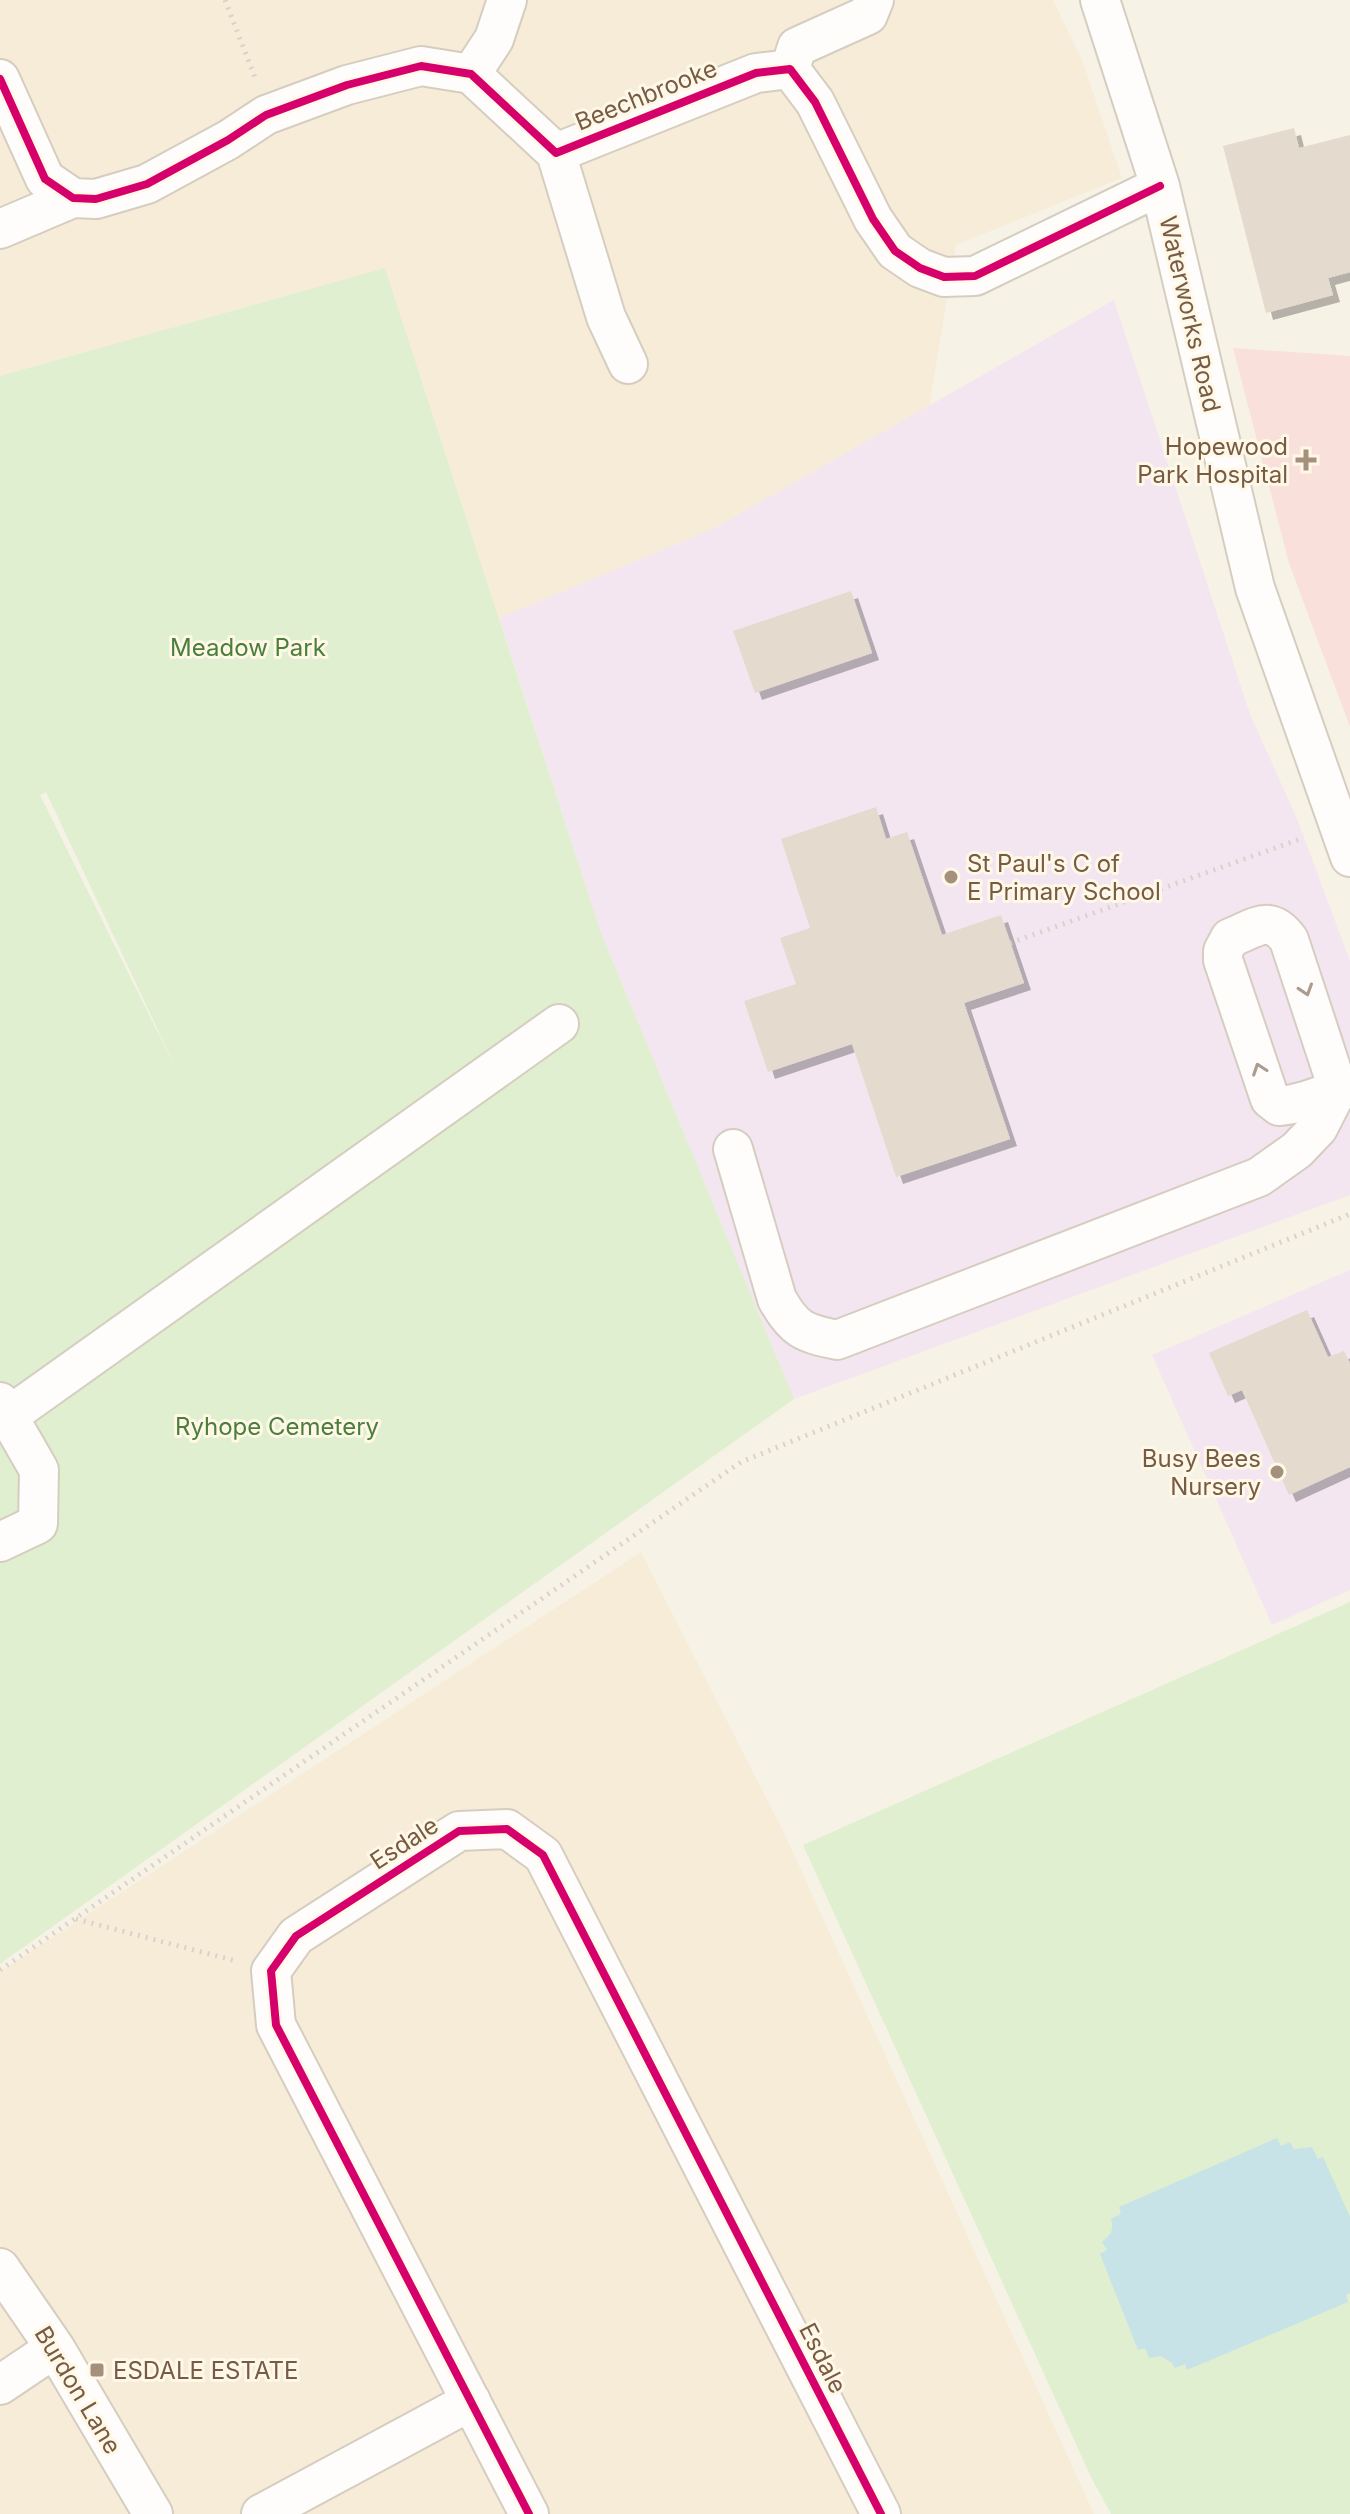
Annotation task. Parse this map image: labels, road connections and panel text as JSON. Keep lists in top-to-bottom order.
{
  "streets": {
    "street": [
      "Beechbrooke",
      "Waterworks Road",
      "Esdale",
      "Burdon Lane"
    ]
  },
  "parks": ["Meadow Park", "Ryhope Cemetery"],
  "places": {
    "health": ["Hopewood Park Hospital"],
    "other": ["St Paul's C of E Primary School", "Busy Bees Nursery"],
    "transit": ["ESDALE ESTATE"]
  }
}
